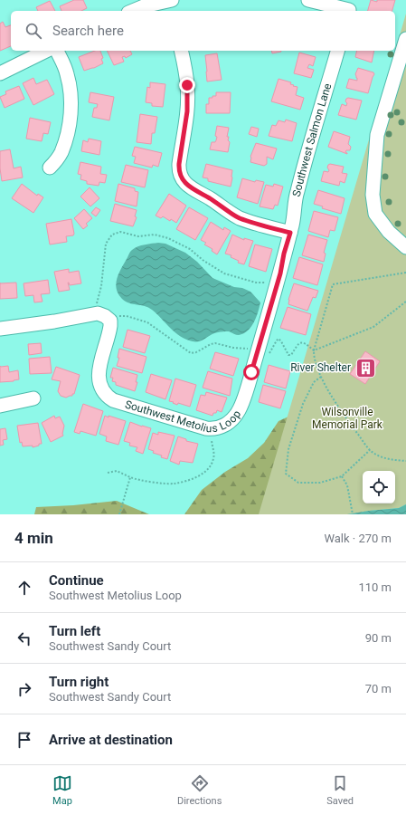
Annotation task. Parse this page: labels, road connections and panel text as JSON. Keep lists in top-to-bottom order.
{
  "streets": {
    "street": ["Southwest Salmon Lane", "Southwest Metolius Loop"]
  },
  "crossings": [
    ["Southwest Salmon Lane", "Southwest Metolius Loop"]
  ],
  "parks": ["Wilsonville Memorial Park"],
  "places": {
    "building": ["River Shelter"]
  },
  "page": {
    "search": "Search here",
    "heading": ["4 min", "Walk · 270 m"],
    "list": [
      ["Continue", "Southwest Metolius Loop", "110 m"],
      ["Turn left", "Southwest Sandy Court", "90 m"],
      ["Turn right", "Southwest Sandy Court", "70 m"],
      "Arrive at destination"
    ],
    "nav": ["Map", "Directions", "Saved"]
  }
}
